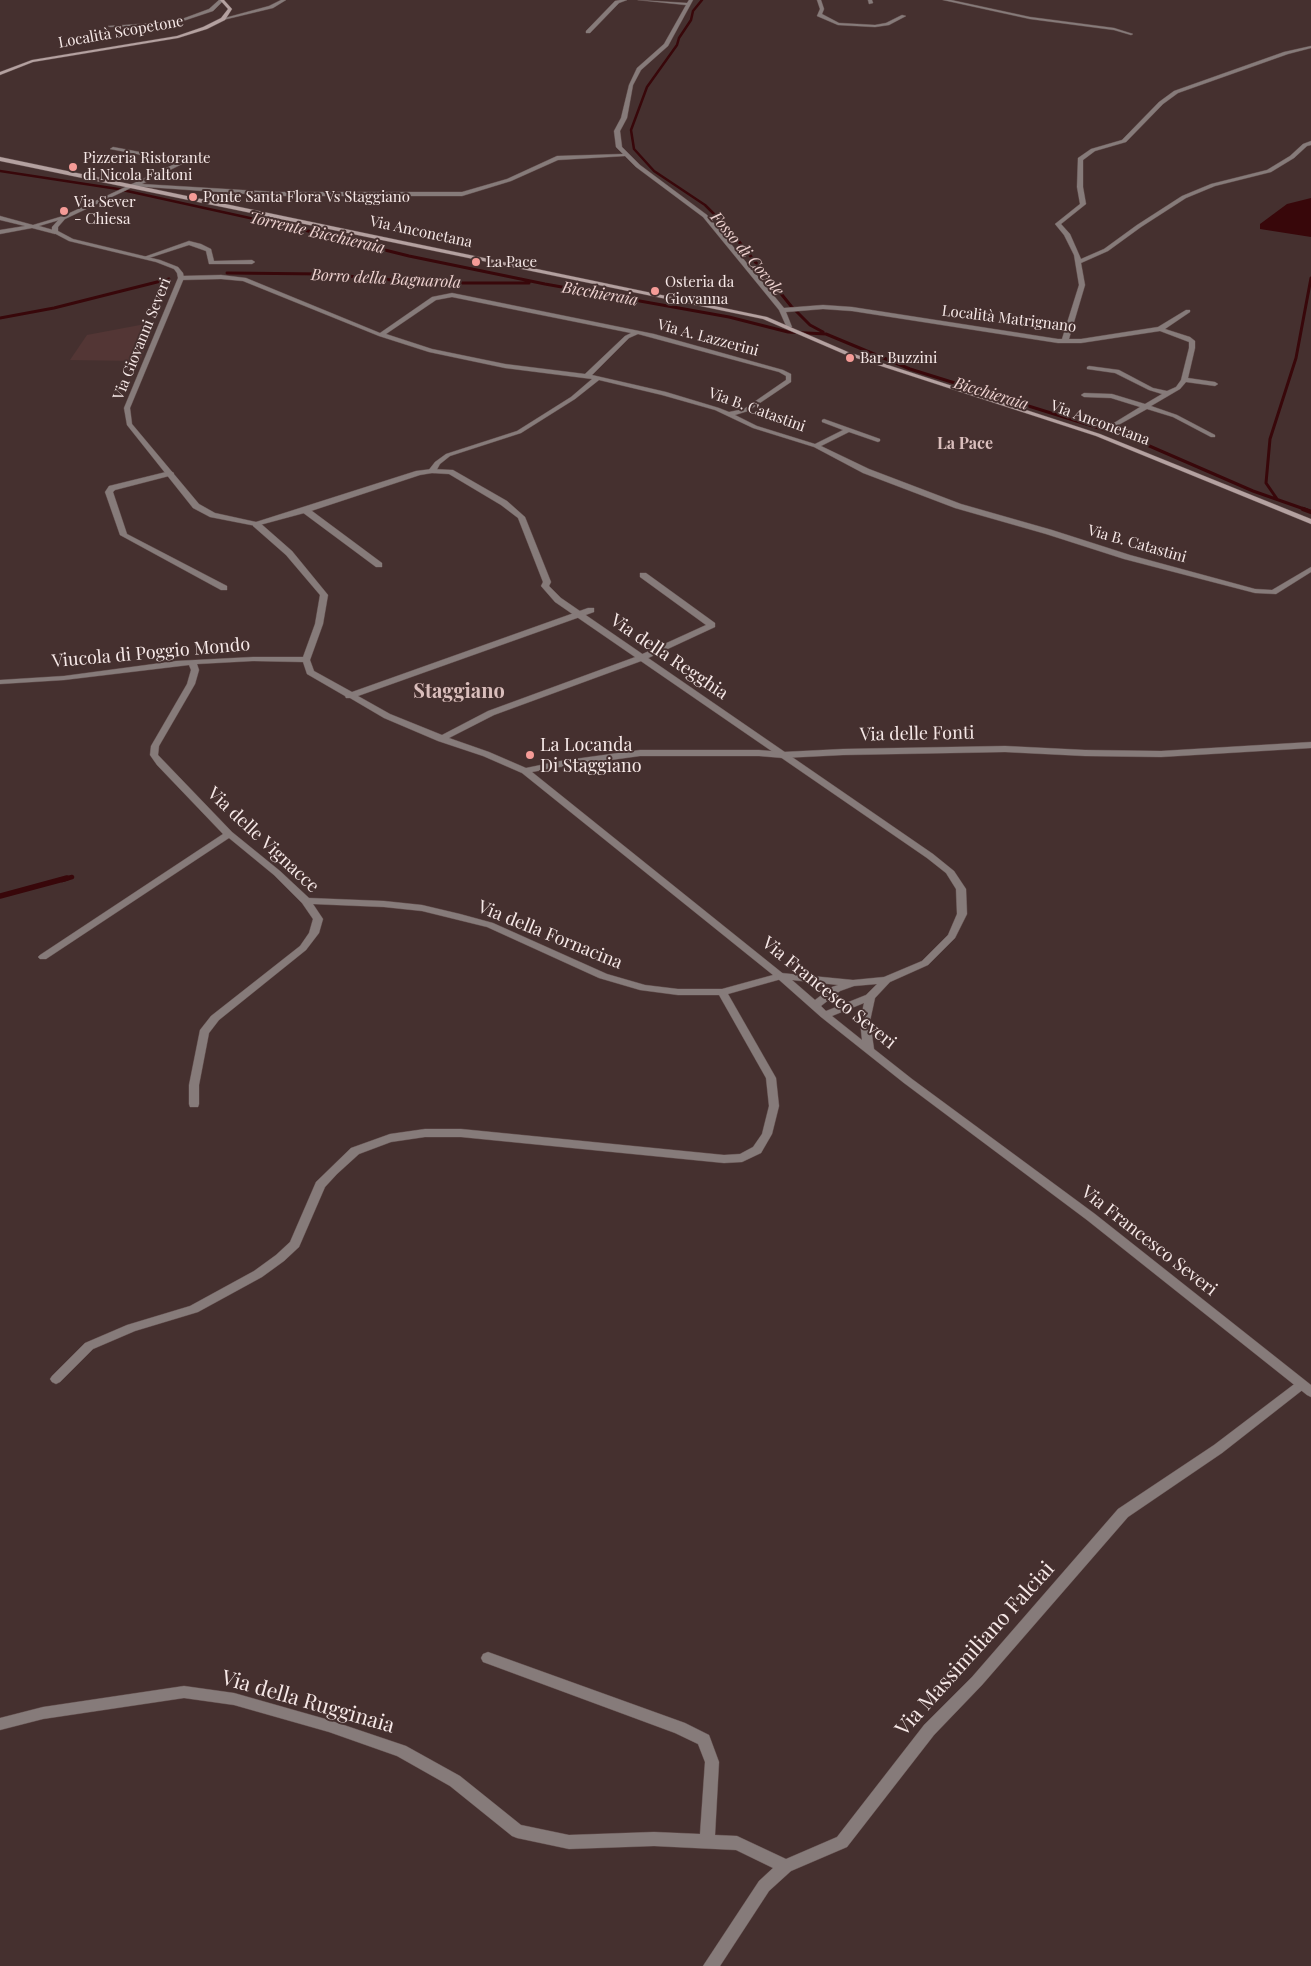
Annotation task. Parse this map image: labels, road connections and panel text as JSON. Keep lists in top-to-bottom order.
{
  "streets": {
    "main road": ["Località Scopetone", "Via Anconetana"],
    "street": [
      "Località Matrignano",
      "Via A. Lazzerini",
      "Via Giovanni Severi",
      "Via B. Catastini",
      "Viucola di Poggio Mondo",
      "Via della Regghia",
      "Via delle Fonti",
      "Via delle Vignacce",
      "Via della Fornacina",
      "Via Francesco Severi",
      "Via Massimiliano Falciai",
      "Via della Rugginaia"
    ]
  },
  "crossings": [
    ["Via A. Lazzerini", "Via B. Catastini"],
    ["Via Giovanni Severi", "Via B. Catastini"],
    ["Via Giovanni Severi", "Via della Regghia"],
    ["Viucola di Poggio Mondo", "Via delle Vignacce"],
    ["Viucola di Poggio Mondo", "Via Francesco Severi"],
    ["Via della Regghia", "Via delle Fonti"],
    ["Via della Regghia", "Via della Fornacina"],
    ["Via della Regghia", "Via Francesco Severi"],
    ["Via delle Fonti", "Via Francesco Severi"],
    ["Via delle Vignacce", "Via della Fornacina"],
    ["Via della Fornacina", "Via Francesco Severi"],
    ["Via Francesco Severi", "Via Massimiliano Falciai"],
    ["Via Massimiliano Falciai", "Via della Rugginaia"]
  ],
  "districts": ["La Pace", "Staggiano"],
  "water": [
    "Torrente Bicchieraia",
    "Fosso di Covole",
    "Borro della Bagnarola",
    "Bicchieraia"
  ],
  "places": [
    "Pizzeria Ristorante di Nicola Faltoni",
    "Ponte Santa Flora Vs Staggiano",
    "Via Sever - Chiesa",
    "La Pace",
    "Osteria da Giovanna",
    "Bar Buzzini",
    "La Locanda Di Staggiano"
  ]
}
